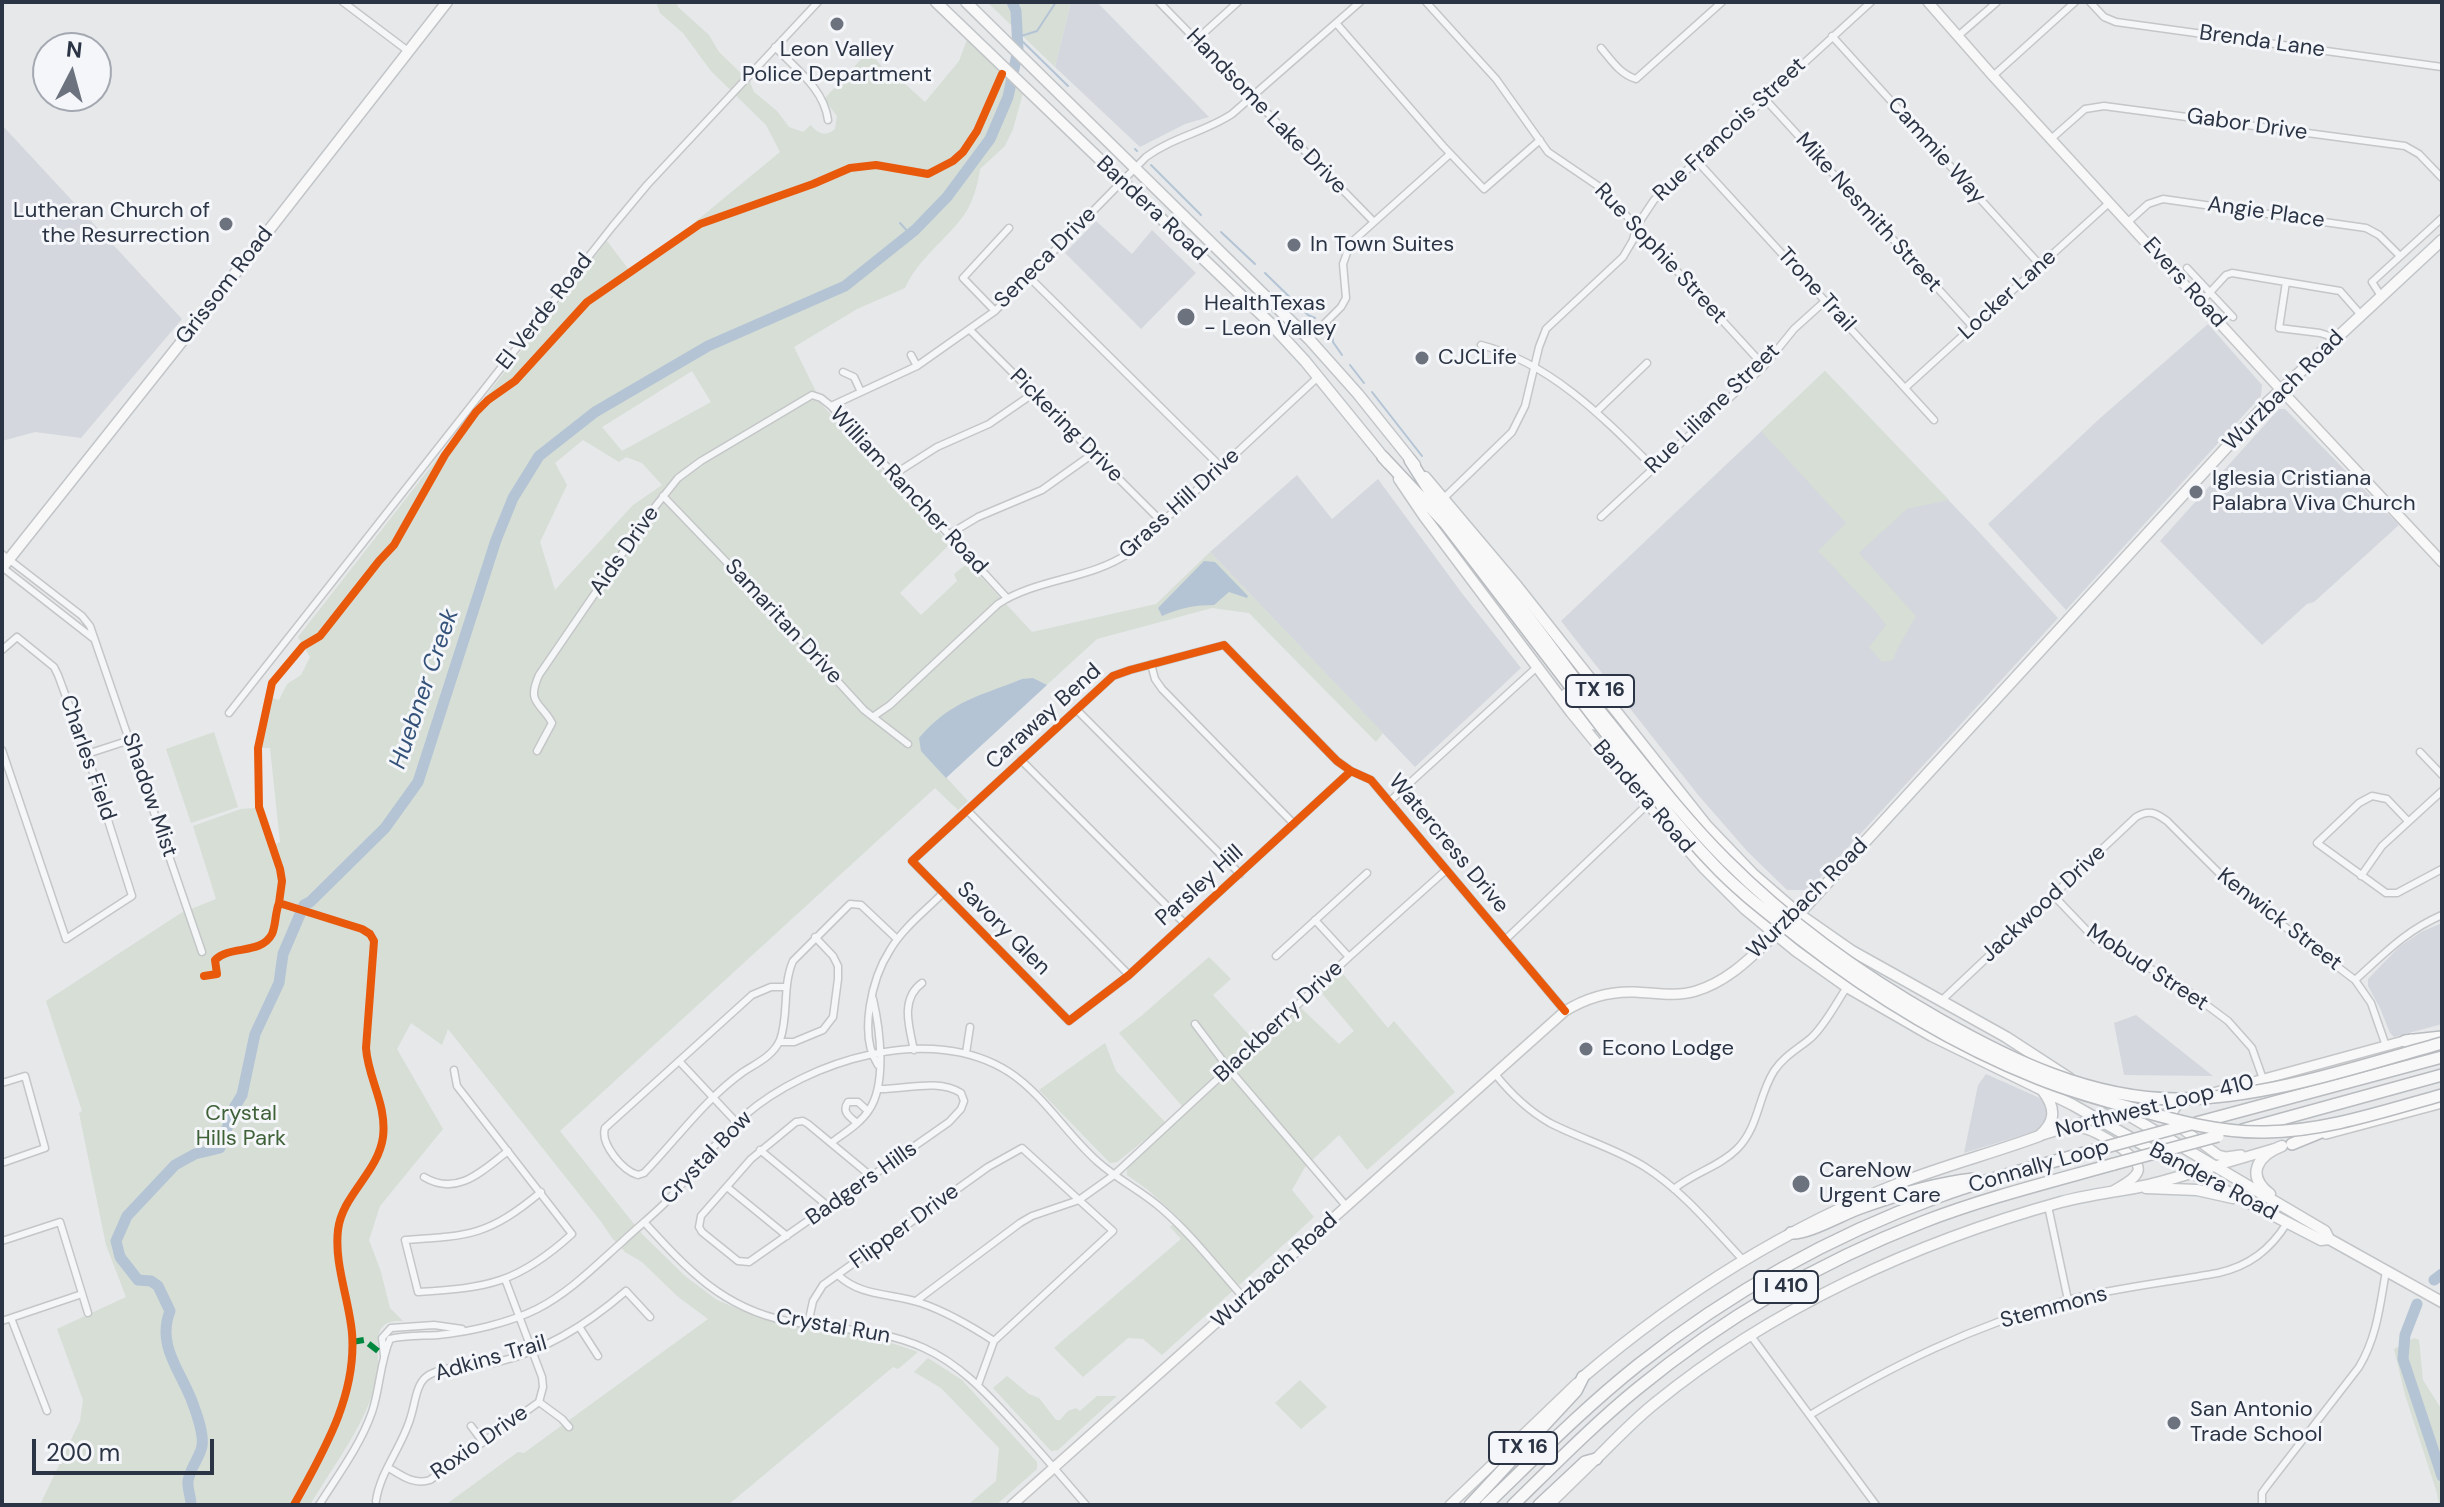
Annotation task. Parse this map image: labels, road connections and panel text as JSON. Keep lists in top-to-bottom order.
{
  "streets": {
    "highway": ["TX 16", "Connally Loop", "I 410"],
    "main road": [
      "Bandera Road",
      "Evers Road",
      "Grissom Road",
      "Wurzbach Road",
      "Northwest Loop 410"
    ],
    "street": [
      "Brenda Lane",
      "Handsome Lake Drive",
      "Gabor Drive",
      "Rue Francois Street",
      "Cammie Way",
      "Mike Nesmith Street",
      "Angie Place",
      "Rue Sophie Street",
      "Seneca Drive",
      "Trone Trail",
      "Locker Lane",
      "El Verde Road",
      "Rue Liliane Street",
      "Pickering Drive",
      "William Rancher Road",
      "Grass Hill Drive",
      "Aids Drive",
      "Samaritan Drive",
      "Caraway Bend",
      "Charles Field",
      "Shadow Mist",
      "Watercress Drive",
      "Parsley Hill",
      "Jackwood Drive",
      "Kenwick Street",
      "Savory Glen",
      "Mobud Street",
      "Blackberry Drive",
      "Crystal Bow",
      "Badgers Hills",
      "Flipper Drive",
      "Stemmons",
      "Crystal Run",
      "Adkins Trail",
      "Roxio Drive"
    ]
  },
  "crossings": [
    ["Handsome Lake Drive", "Seneca Drive"],
    ["Gabor Drive", "Evers Road"],
    ["Rue Francois Street", "Cammie Way"],
    ["Rue Francois Street", "Bandera Road"],
    ["Rue Francois Street", "Mike Nesmith Street"],
    ["Rue Francois Street", "Rue Sophie Street"],
    ["Rue Francois Street", "Trone Trail"],
    ["Cammie Way", "Locker Lane"],
    ["Bandera Road", "Seneca Drive"],
    ["Bandera Road", "Wurzbach Road"],
    ["Bandera Road", "Grass Hill Drive"],
    ["Bandera Road", "TX 16"],
    ["Bandera Road", "Jackwood Drive"],
    ["Bandera Road", "Northwest Loop 410"],
    ["Bandera Road", "Stemmons"],
    ["Mike Nesmith Street", "Locker Lane"],
    ["Angie Place", "Evers Road"],
    ["Rue Sophie Street", "Rue Liliane Street"],
    ["Seneca Drive", "Pickering Drive"],
    ["Seneca Drive", "William Rancher Road"],
    ["Evers Road", "Locker Lane"],
    ["Evers Road", "Wurzbach Road"],
    ["Grissom Road", "Shadow Mist"],
    ["Trone Trail", "Locker Lane"],
    ["Trone Trail", "Rue Liliane Street"],
    ["Wurzbach Road", "Watercress Drive"],
    ["Wurzbach Road", "Crystal Bow"],
    ["Wurzbach Road", "Crystal Run"],
    ["Pickering Drive", "Grass Hill Drive"],
    ["William Rancher Road", "Grass Hill Drive"],
    ["William Rancher Road", "Aids Drive"],
    ["Grass Hill Drive", "Samaritan Drive"],
    ["Aids Drive", "Samaritan Drive"],
    ["TX 16", "Northwest Loop 410"],
    ["Caraway Bend", "Watercress Drive"],
    ["Caraway Bend", "Savory Glen"],
    ["Watercress Drive", "Parsley Hill"],
    ["Watercress Drive", "Blackberry Drive"],
    ["Parsley Hill", "Savory Glen"],
    ["Jackwood Drive", "Kenwick Street"],
    ["Jackwood Drive", "Mobud Street"],
    ["Kenwick Street", "Northwest Loop 410"],
    ["Mobud Street", "Northwest Loop 410"],
    ["Blackberry Drive", "Crystal Bow"],
    ["Blackberry Drive", "Flipper Drive"],
    ["Crystal Bow", "Crystal Run"],
    ["Crystal Bow", "Roxio Drive"],
    ["Flipper Drive", "Crystal Run"],
    ["Adkins Trail", "Roxio Drive"]
  ],
  "water": ["Huebner Creek"],
  "parks": ["Crystal Hills Park"],
  "places": [
    "Leon Valley Police Department",
    "Lutheran Church of the Resurrection",
    "In Town Suites",
    "HealthTexas - Leon Valley",
    "CJCLife",
    "Iglesia Cristiana Palabra Viva Church",
    "Econo Lodge",
    "CareNow Urgent Care",
    "San Antonio Trade School"
  ],
  "scale_bar": "200 m",
  "north": "top"
}
